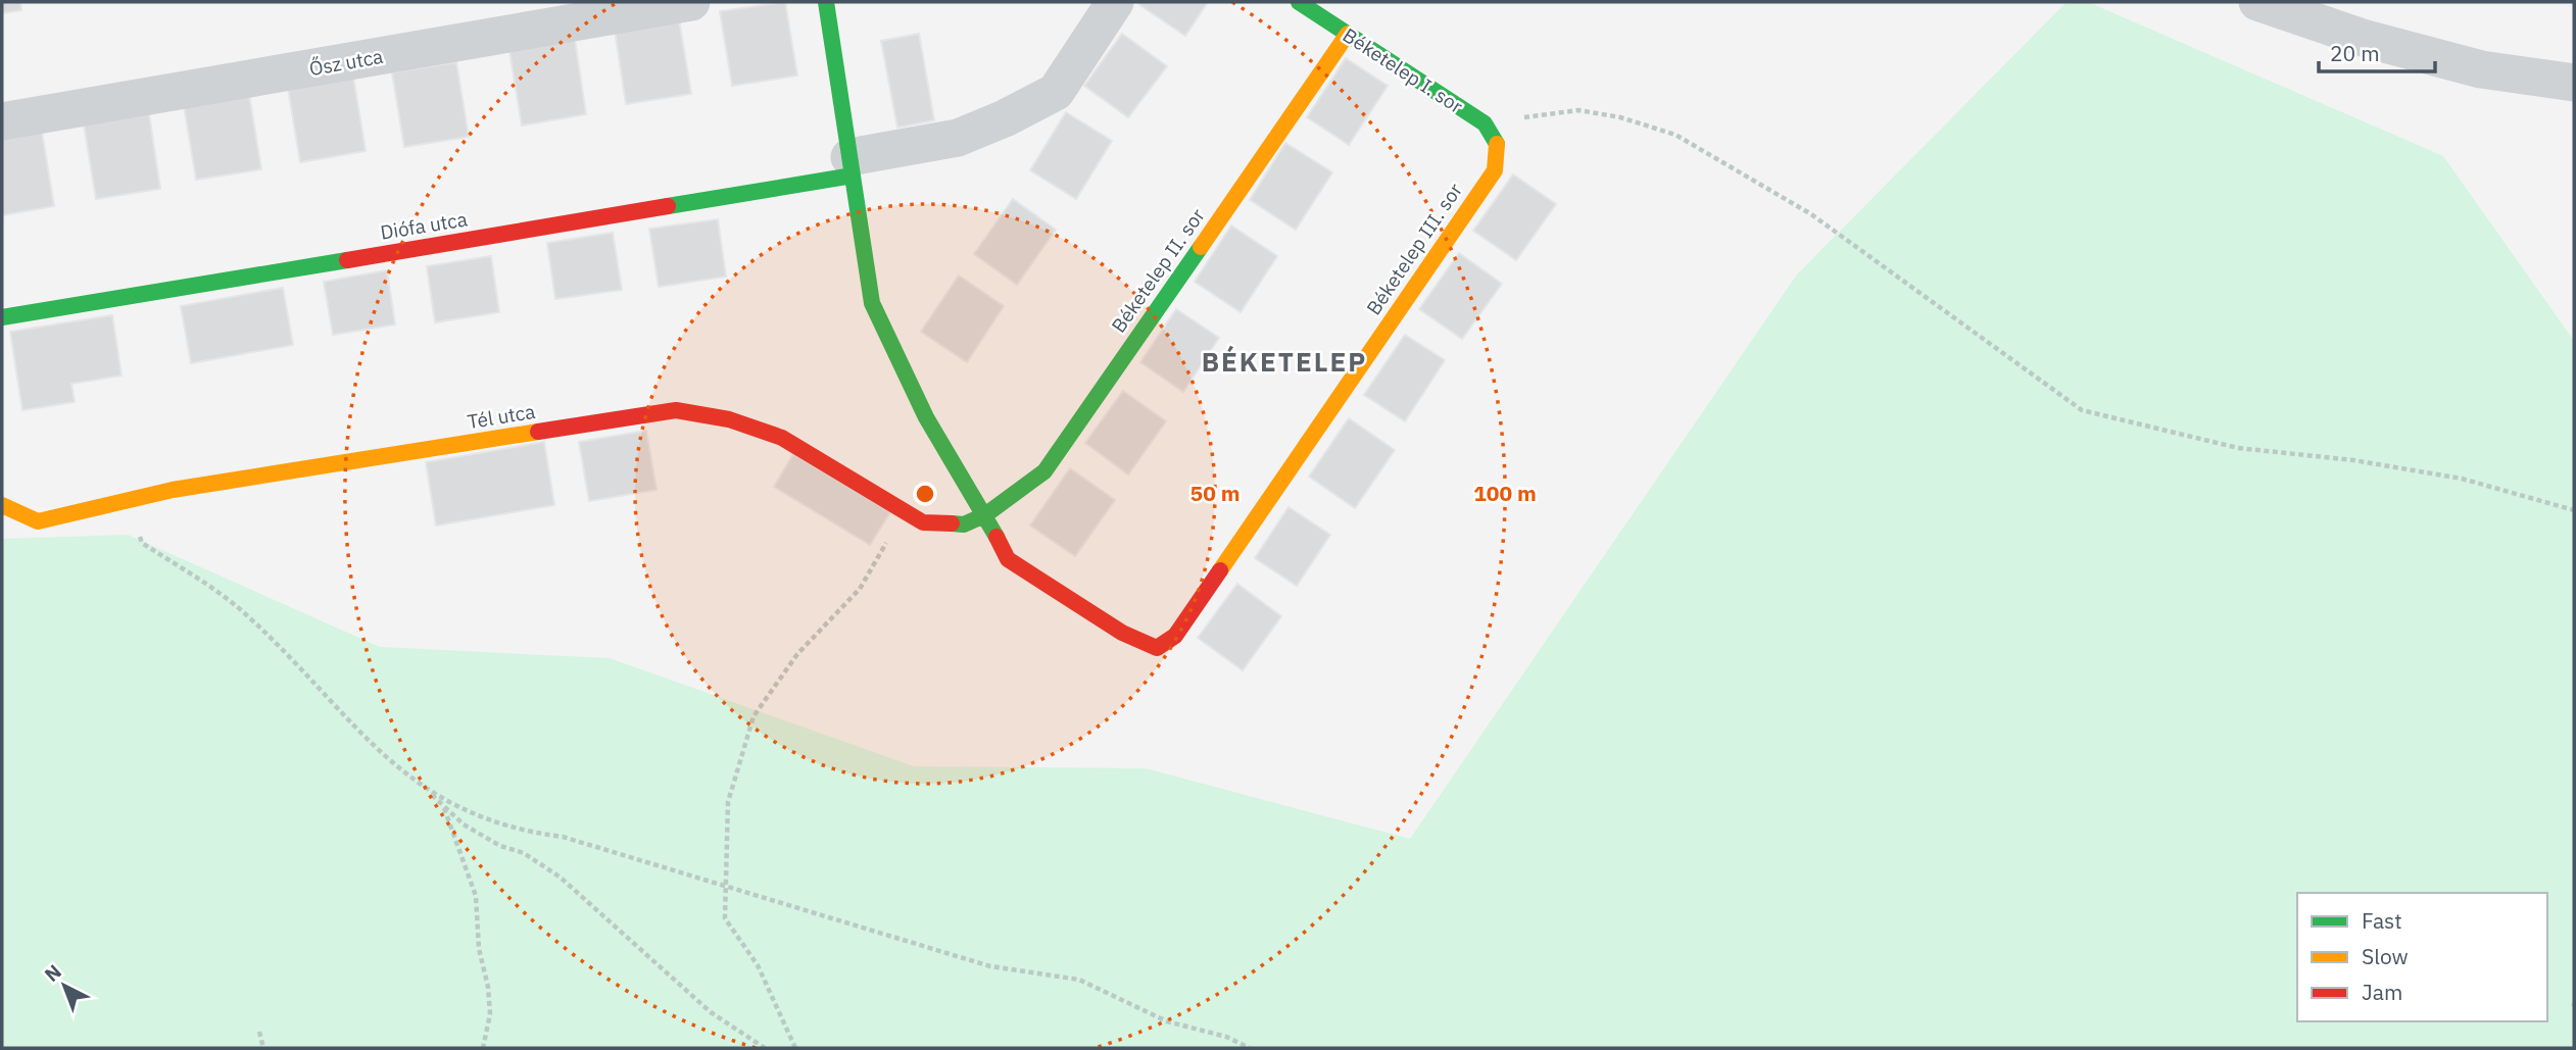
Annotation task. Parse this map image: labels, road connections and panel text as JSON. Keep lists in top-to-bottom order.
{
  "streets": {
    "street": [
      "Ősz utca",
      "Béketelep I. sor",
      "Diófa utca",
      "Béketelep III. sor",
      "Béketelep II. sor",
      "Tél utca"
    ]
  },
  "crossings": [
    ["Béketelep I. sor", "Béketelep III. sor"],
    ["Béketelep I. sor", "Béketelep II. sor"],
    ["Béketelep III. sor", "Béketelep II. sor"],
    ["Béketelep III. sor", "Tél utca"],
    ["Béketelep II. sor", "Tél utca"]
  ],
  "districts": ["BÉKETELEP"],
  "legend": ["Fast", "Slow", "Jam"],
  "scale_bar": "20 m",
  "north": "top left",
  "rings": ["50 m", "100 m"]
}
